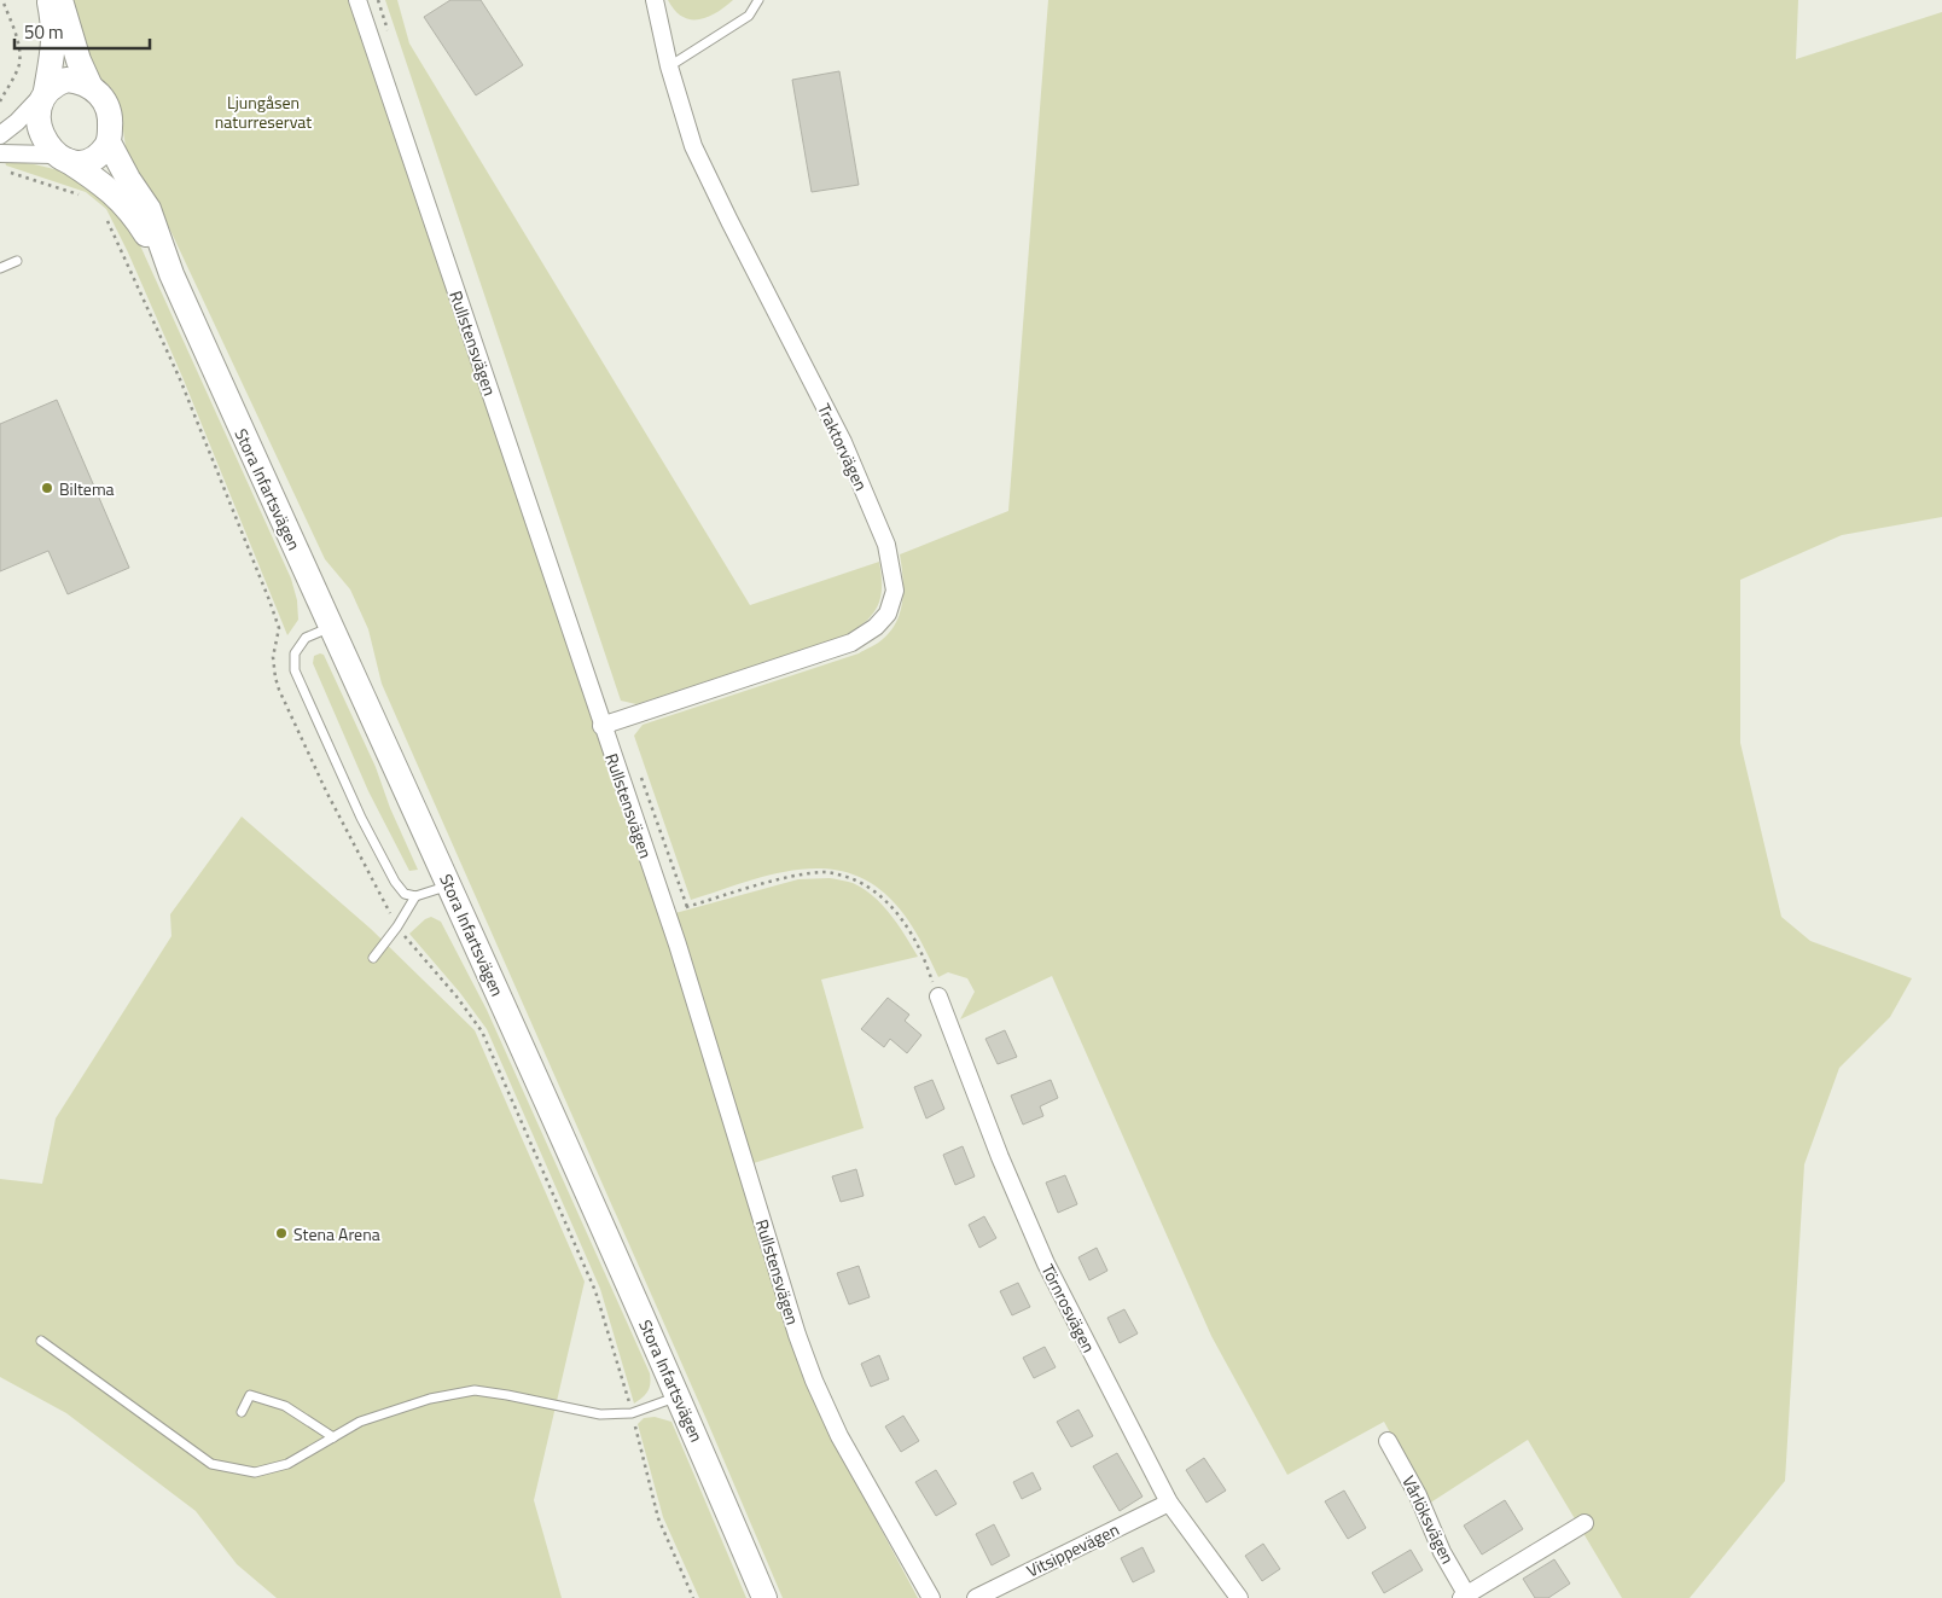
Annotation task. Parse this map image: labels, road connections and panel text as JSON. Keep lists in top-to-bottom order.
{
  "streets": {
    "main road": ["Stora Infartsvägen"],
    "street": [
      "Rullstensvägen",
      "Traktorvägen",
      "Törnrosvägen",
      "Vårlöksvägen",
      "Vitsippevägen"
    ]
  },
  "crossings": [
    ["Rullstensvägen", "Traktorvägen"],
    ["Törnrosvägen", "Vitsippevägen"]
  ],
  "parks": ["Ljungåsen naturreservat"],
  "places": ["Biltema", "Stena Arena"],
  "scale_bar": "50 m"
}
